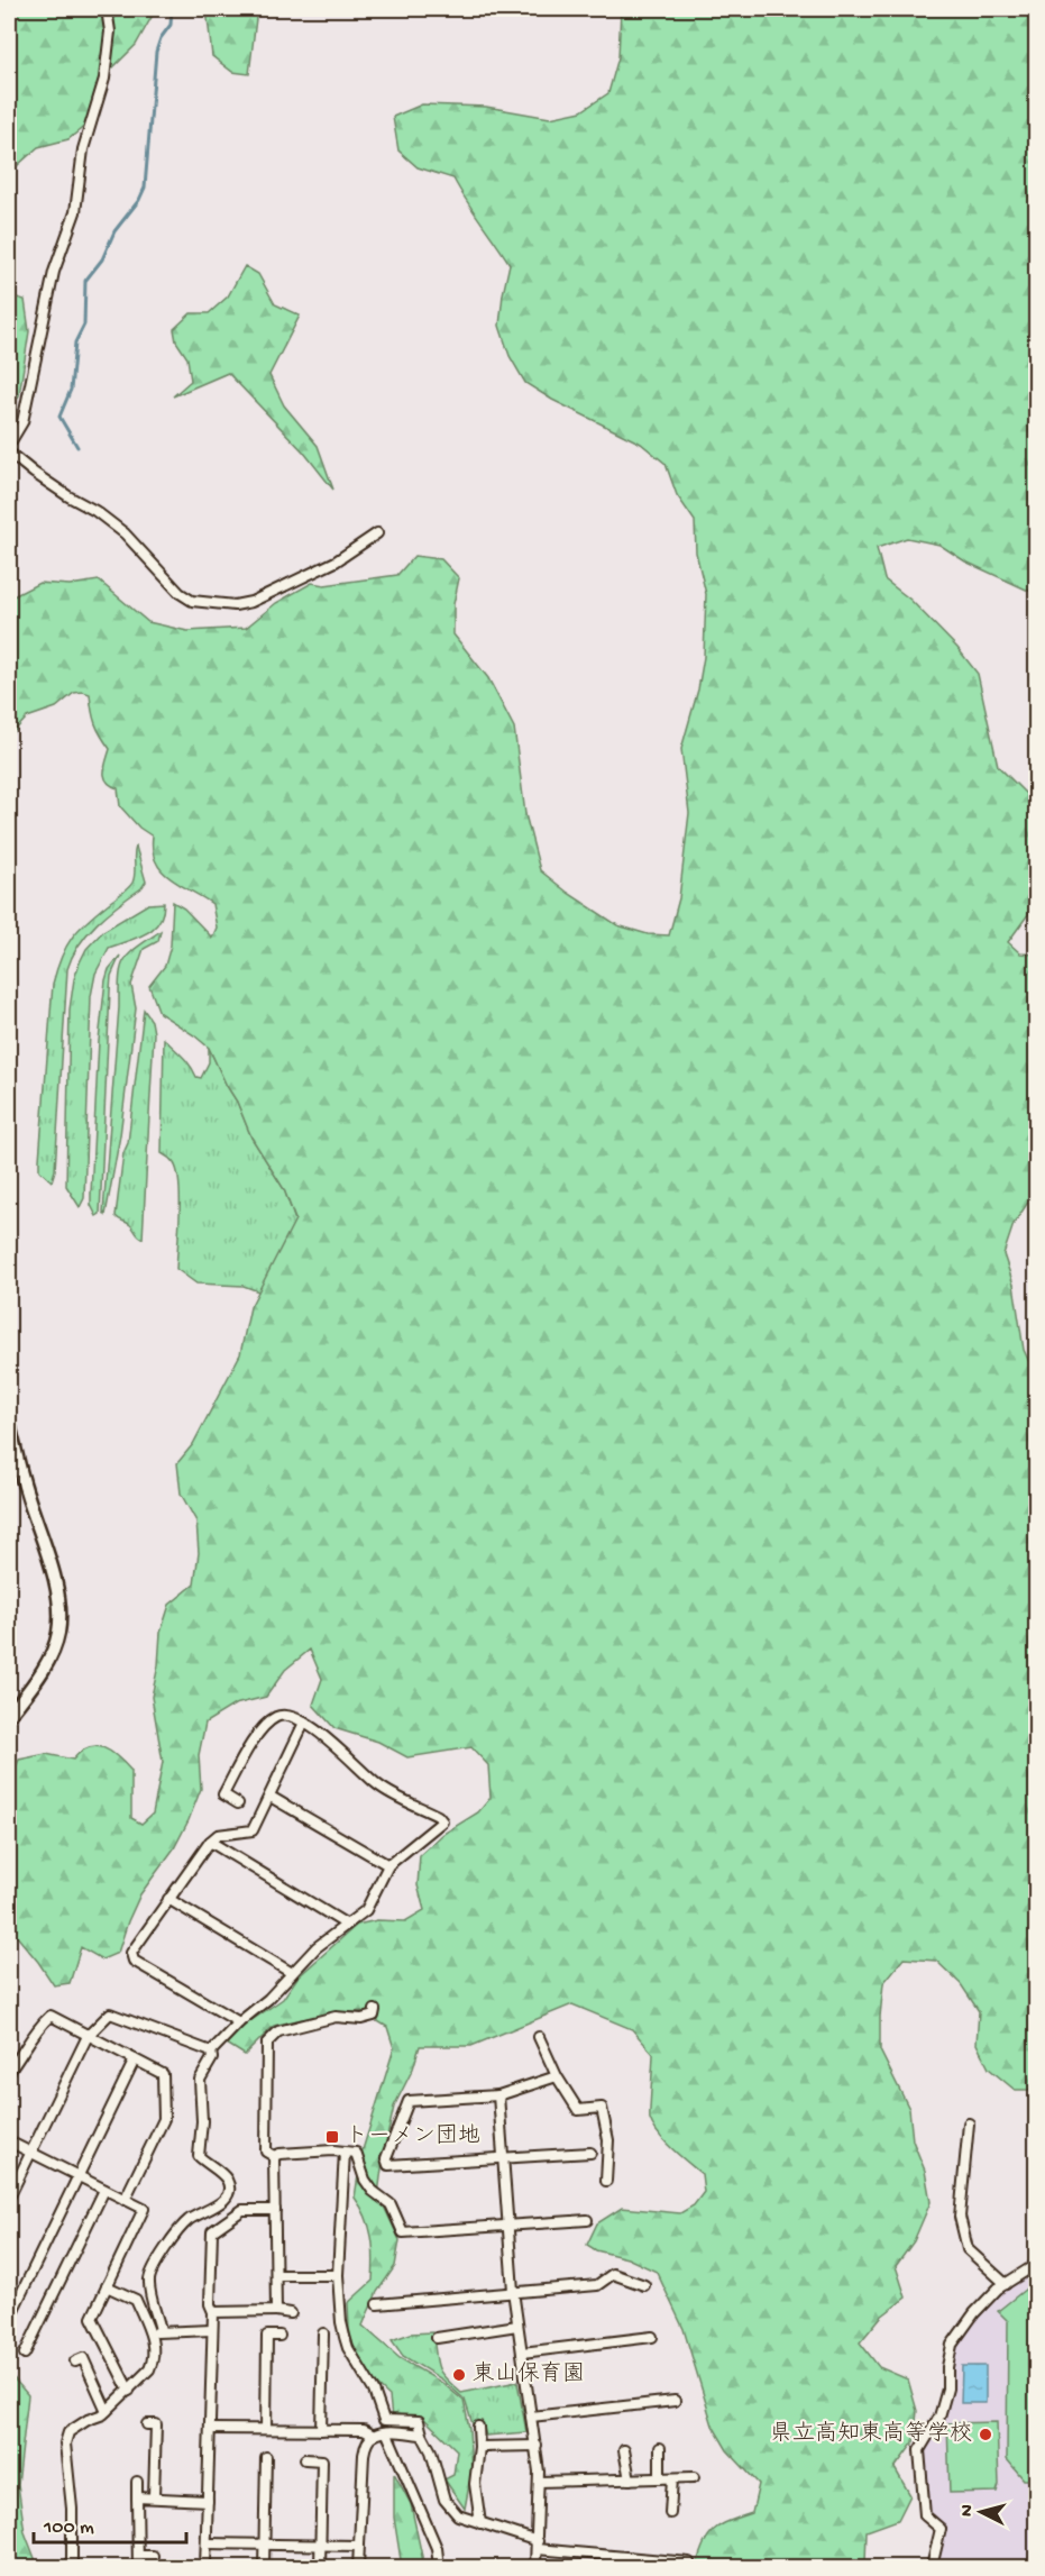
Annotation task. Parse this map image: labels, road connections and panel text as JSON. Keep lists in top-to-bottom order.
{
  "places": {
    "transit": ["トーメン団地"],
    "other": ["東山保育園", "県立高知東高等学校"]
  },
  "scale_bar": "100 m",
  "north": "left"
}
